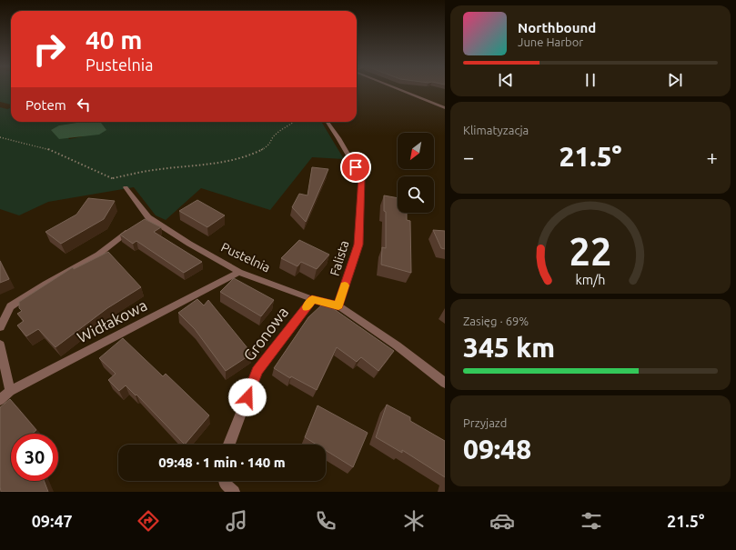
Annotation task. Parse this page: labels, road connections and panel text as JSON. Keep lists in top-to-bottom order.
{
  "streets": {
    "street": [
      "Pustelnia",
      "Falista",
      "Widłakowa",
      "Gronowa"
    ]
  },
  "crossings": [
    ["Pustelnia", "Falista"],
    ["Pustelnia", "Widłakowa"],
    ["Pustelnia", "Gronowa"]
  ],
  "north": "bottom left",
  "page": {
    "turn": ["40 m", "Pustelnia"],
    "song": ["Northbound", "June Harbor"],
    "then": "Potem",
    "tile": [
      "Klimatyzacja",
      ["Zasięg · 69%", "345 km"],
      ["Przyjazd", "09:48"]
    ],
    "heat": ["−", "21.5°", "+"],
    "limit": "30",
    "trip": "09:48 · 1 min · 140 m",
    "tabs": ["09:47", "21.5°"],
    "gauge": ["22", "km/h"]
  }
}
